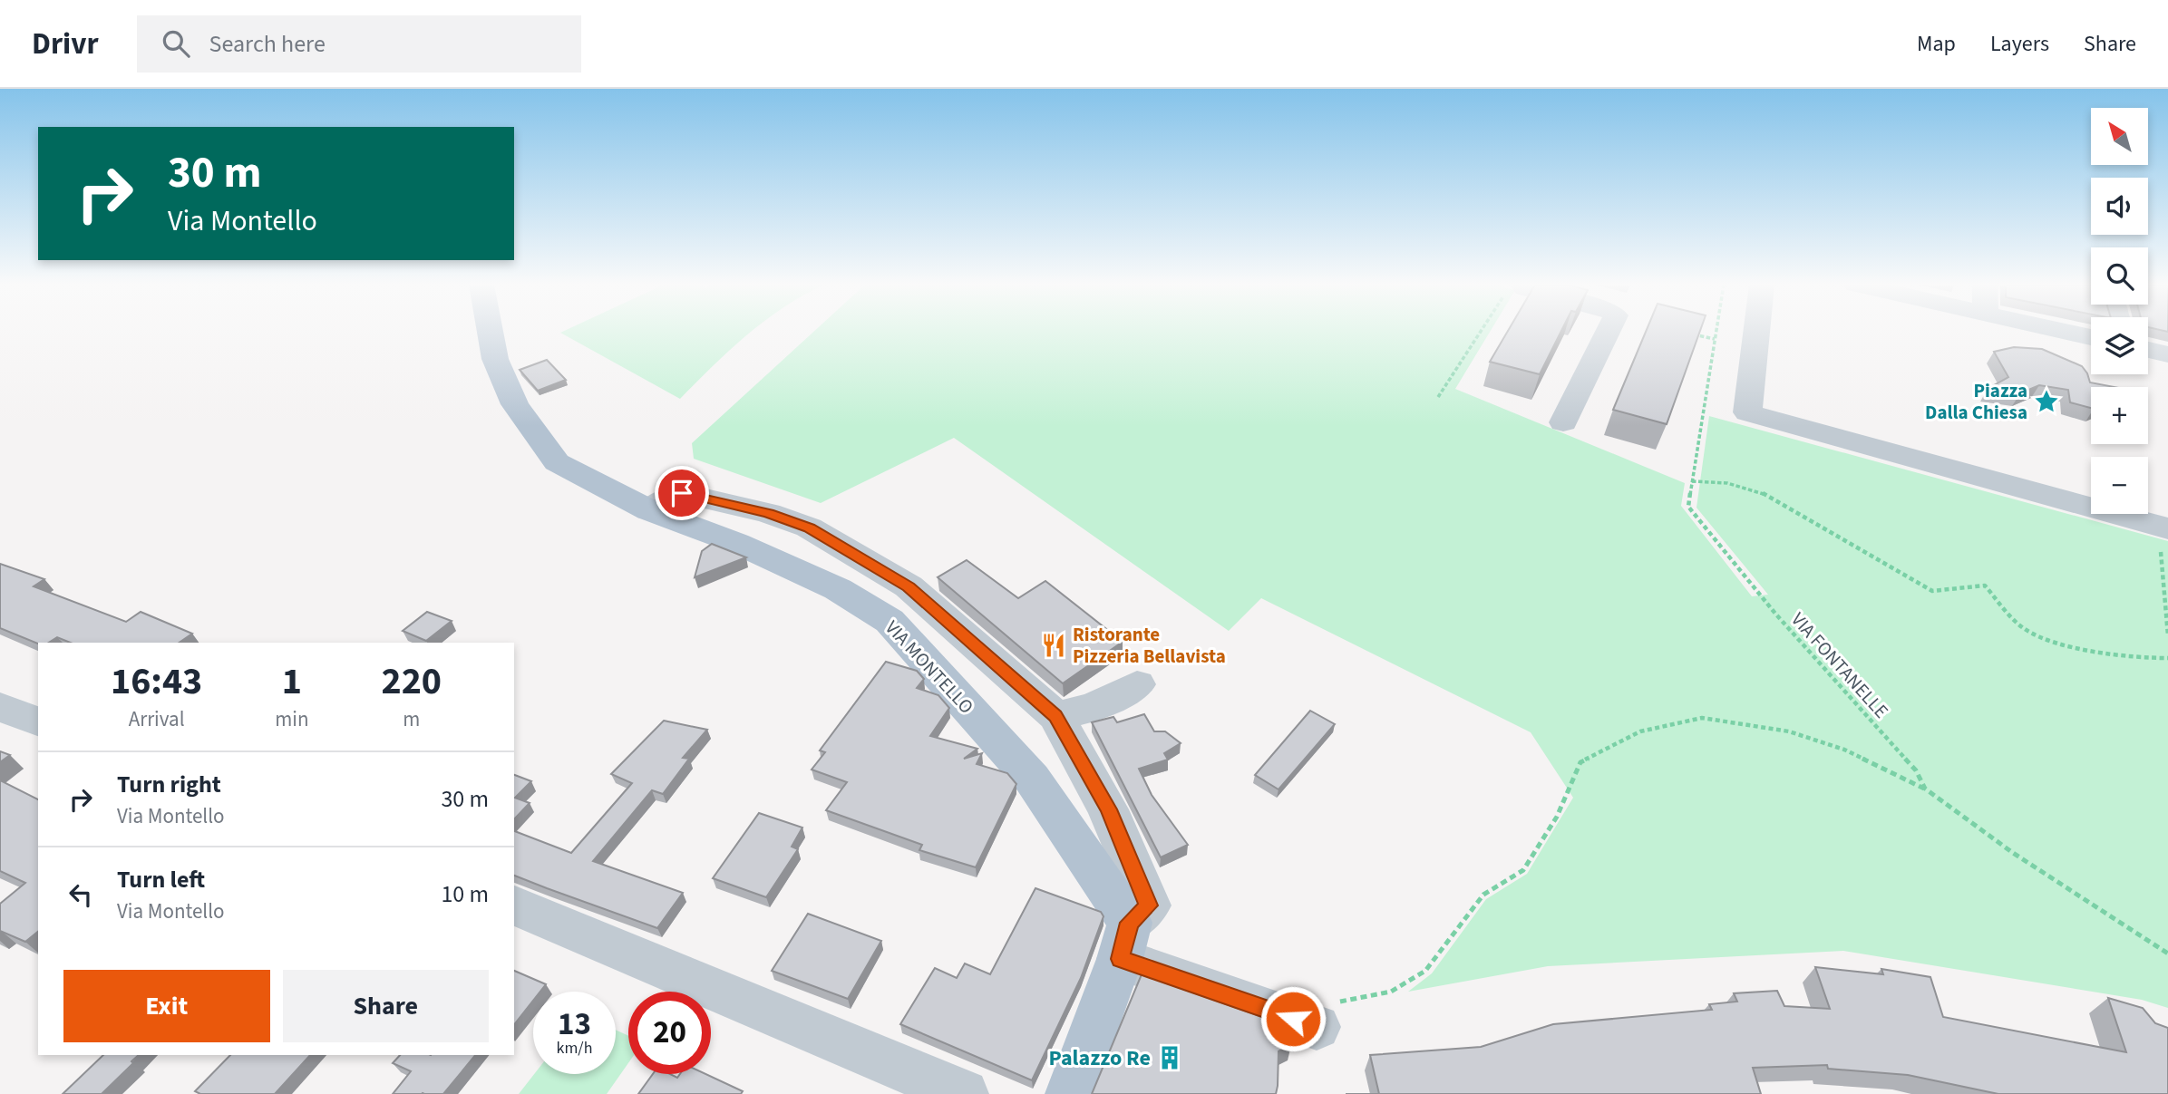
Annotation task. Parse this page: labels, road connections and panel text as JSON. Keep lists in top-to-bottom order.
{
  "streets": {
    "main road": ["VIA MONTELLO"],
    "path": ["VIA FONTANELLE"]
  },
  "places": {
    "place": ["Piazza Dalla Chiesa"],
    "restaurant": ["Ristorante Pizzeria Bellavista"],
    "building": ["Palazzo Re"]
  },
  "north": "top left",
  "page": {
    "header": "Drivr",
    "search": "Search here",
    "nav": ["Map", "Layers", "Share"],
    "map_buttons": ["+", "−"],
    "turn": ["30 m", "Via Montello"],
    "eta": [
      "16:43",
      "Arrival",
      "1",
      "min",
      "220",
      "m"
    ],
    "list": [
      {
        "name": "Turn right",
        "note": "Via Montello",
        "value": "30 m"
      },
      {
        "name": "Turn left",
        "note": "Via Montello",
        "value": "10 m"
      }
    ],
    "buttons": ["Exit", "Share"],
    "speed": "13 km/h",
    "limit": "20"
  }
}
